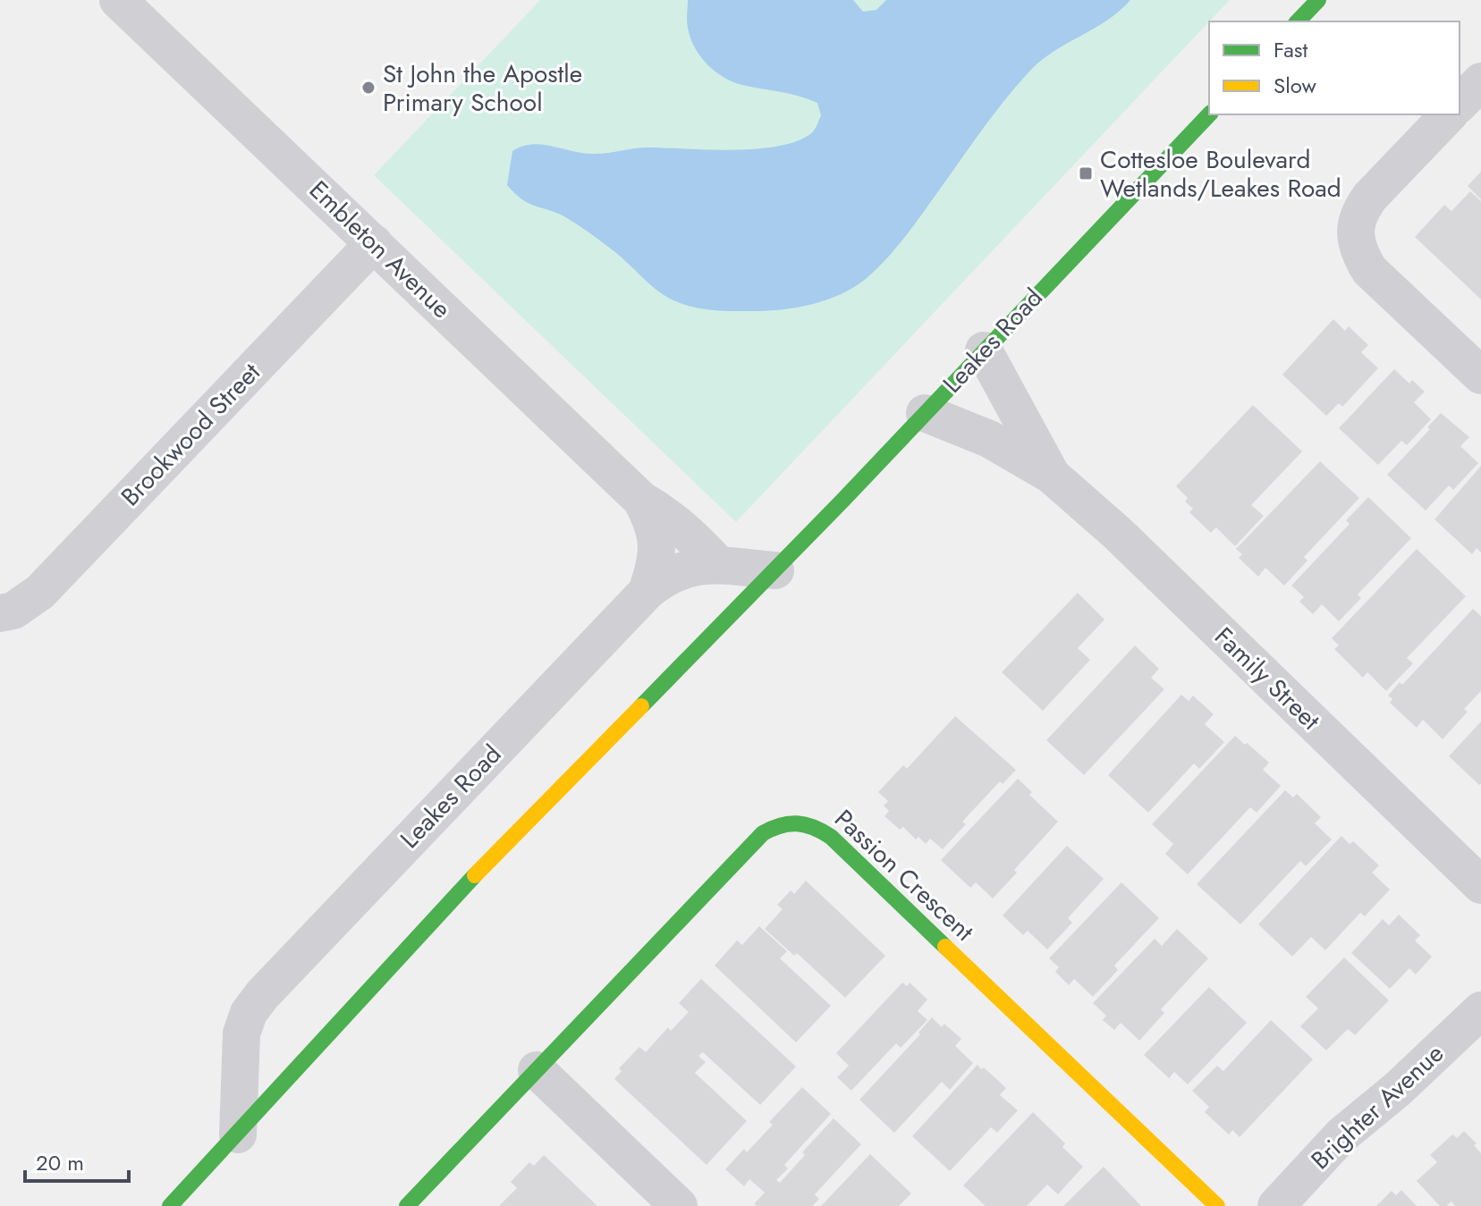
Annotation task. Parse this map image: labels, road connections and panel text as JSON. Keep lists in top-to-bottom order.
{
  "streets": {
    "main road": ["Leakes Road", "Passion Crescent"],
    "street": [
      "Embleton Avenue",
      "Brookwood Street",
      "Family Street",
      "Brighter Avenue"
    ]
  },
  "crossings": [
    ["Embleton Avenue", "Leakes Road"],
    ["Embleton Avenue", "Brookwood Street"],
    ["Leakes Road", "Family Street"]
  ],
  "places": {
    "other": ["St John the Apostle Primary School"],
    "transit": ["Cottesloe Boulevard Wetlands/Leakes Road"]
  },
  "legend": ["Fast", "Slow"],
  "scale_bar": "20 m"
}
